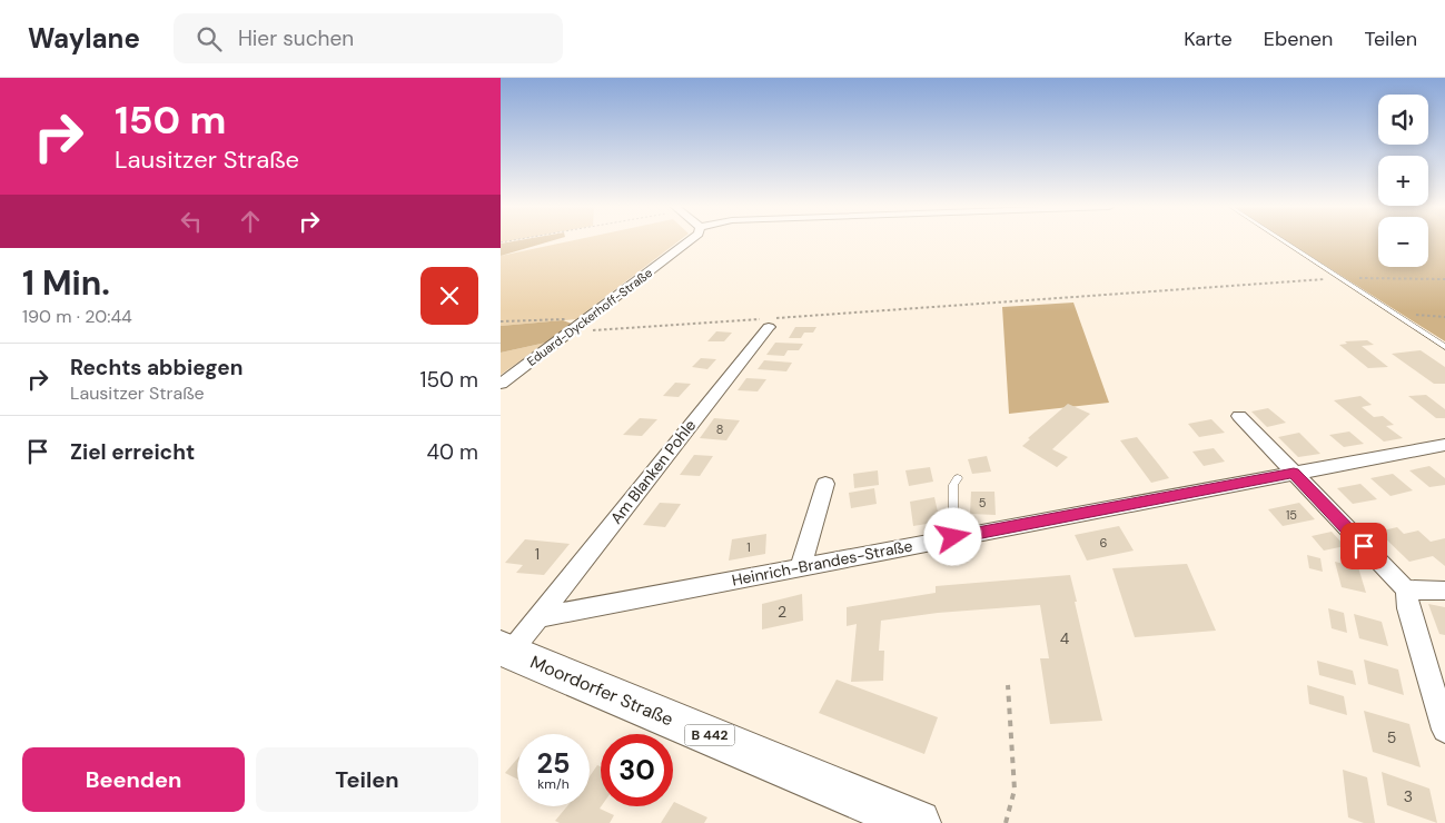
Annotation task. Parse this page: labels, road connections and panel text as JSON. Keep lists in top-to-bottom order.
{
  "streets": {
    "main road": ["Moordorfer Straße", "B 442"],
    "street": ["Eduard-Dyckerhoff-Straße", "Am Blanken Pohle", "Heinrich-Brandes-Straße"]
  },
  "crossings": [
    ["Am Blanken Pohle", "Heinrich-Brandes-Straße"]
  ],
  "house_numbers": [
    "8",
    "5",
    "15",
    "6",
    "1",
    "1",
    "2",
    "4",
    "5",
    "3"
  ],
  "page": {
    "header": "Waylane",
    "search": "Hier suchen",
    "nav": ["Karte", "Ebenen", "Teilen"],
    "turn": ["150 m", "Lausitzer Straße"],
    "map_buttons": ["+", "−"],
    "heading": ["1 Min.", "190 m · 20:44"],
    "list": [
      {
        "name": "Rechts abbiegen",
        "note": "Lausitzer Straße",
        "value": "150 m"
      },
      {
        "name": "Ziel erreicht",
        "value": "40 m"
      }
    ],
    "speed": "25 km/h",
    "limit": "30",
    "buttons": ["Beenden", "Teilen"]
  }
}
